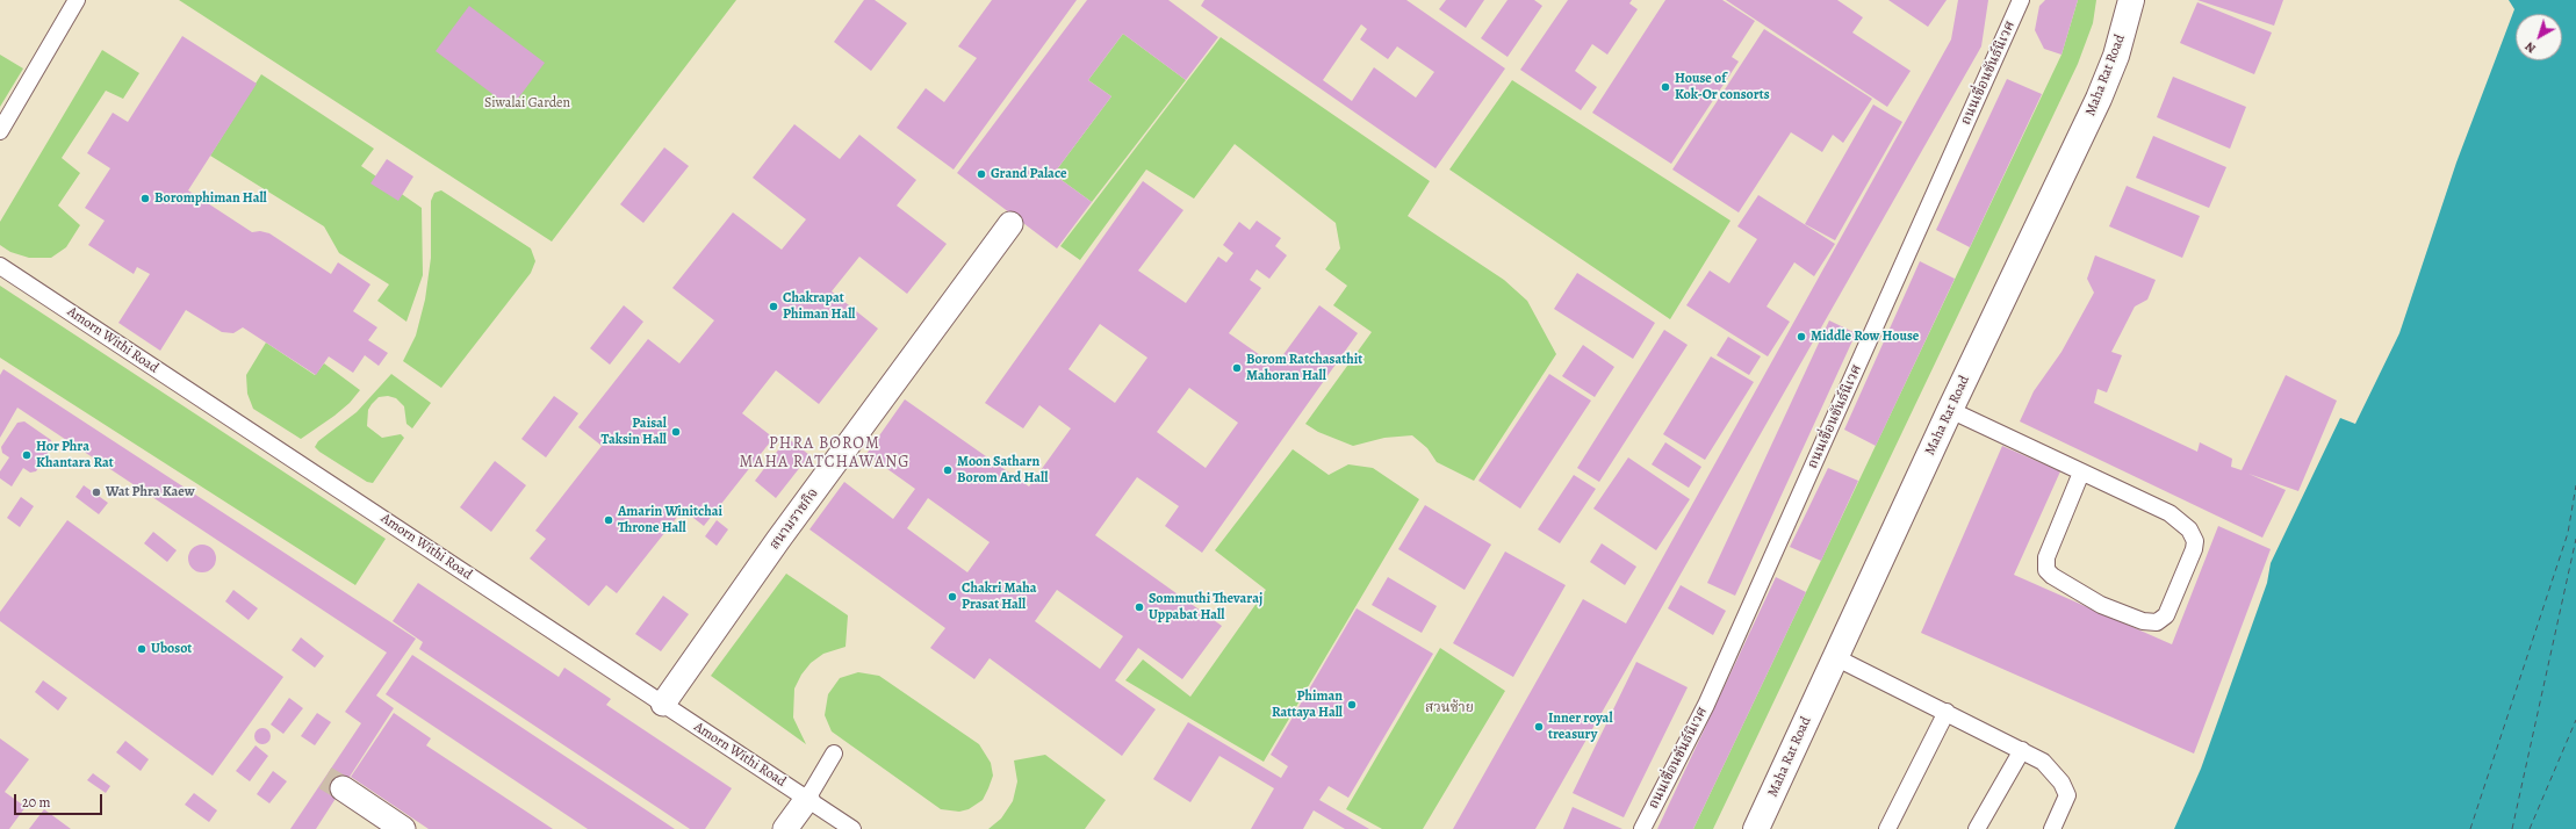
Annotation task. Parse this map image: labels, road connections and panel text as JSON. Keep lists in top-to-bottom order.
{
  "streets": {
    "street": ["Maha Rat Road", "สนามราชกิจ"],
    "lane": ["ถนนเขื่อนขันธ์นิเวศ", "Amorn Withi Road"]
  },
  "crossings": [
    ["Amorn Withi Road", "สนามราชกิจ"]
  ],
  "districts": ["PHRA BOROM MAHA RATCHAWANG"],
  "parks": ["Siwalai Garden", "สวนซ้าย"],
  "places": [
    "House of Kok-Or consorts",
    "Grand Palace",
    "Boromphiman Hall",
    "Chakrapat Phiman Hall",
    "Middle Row House",
    "Borom Ratchasathit Mahoran Hall",
    "Paisal Taksin Hall",
    "Hor Phra Khantara Rat",
    "Moon Satharn Borom Ard Hall",
    "Wat Phra Kaew",
    "Amarin Winitchai Throne Hall",
    "Chakri Maha Prasat Hall",
    "Sommuthi Thevaraj Uppabat Hall",
    "Ubosot",
    "Phiman Rattaya Hall",
    "Inner royal treasury"
  ],
  "scale_bar": "20 m",
  "north": "bottom left"
}
